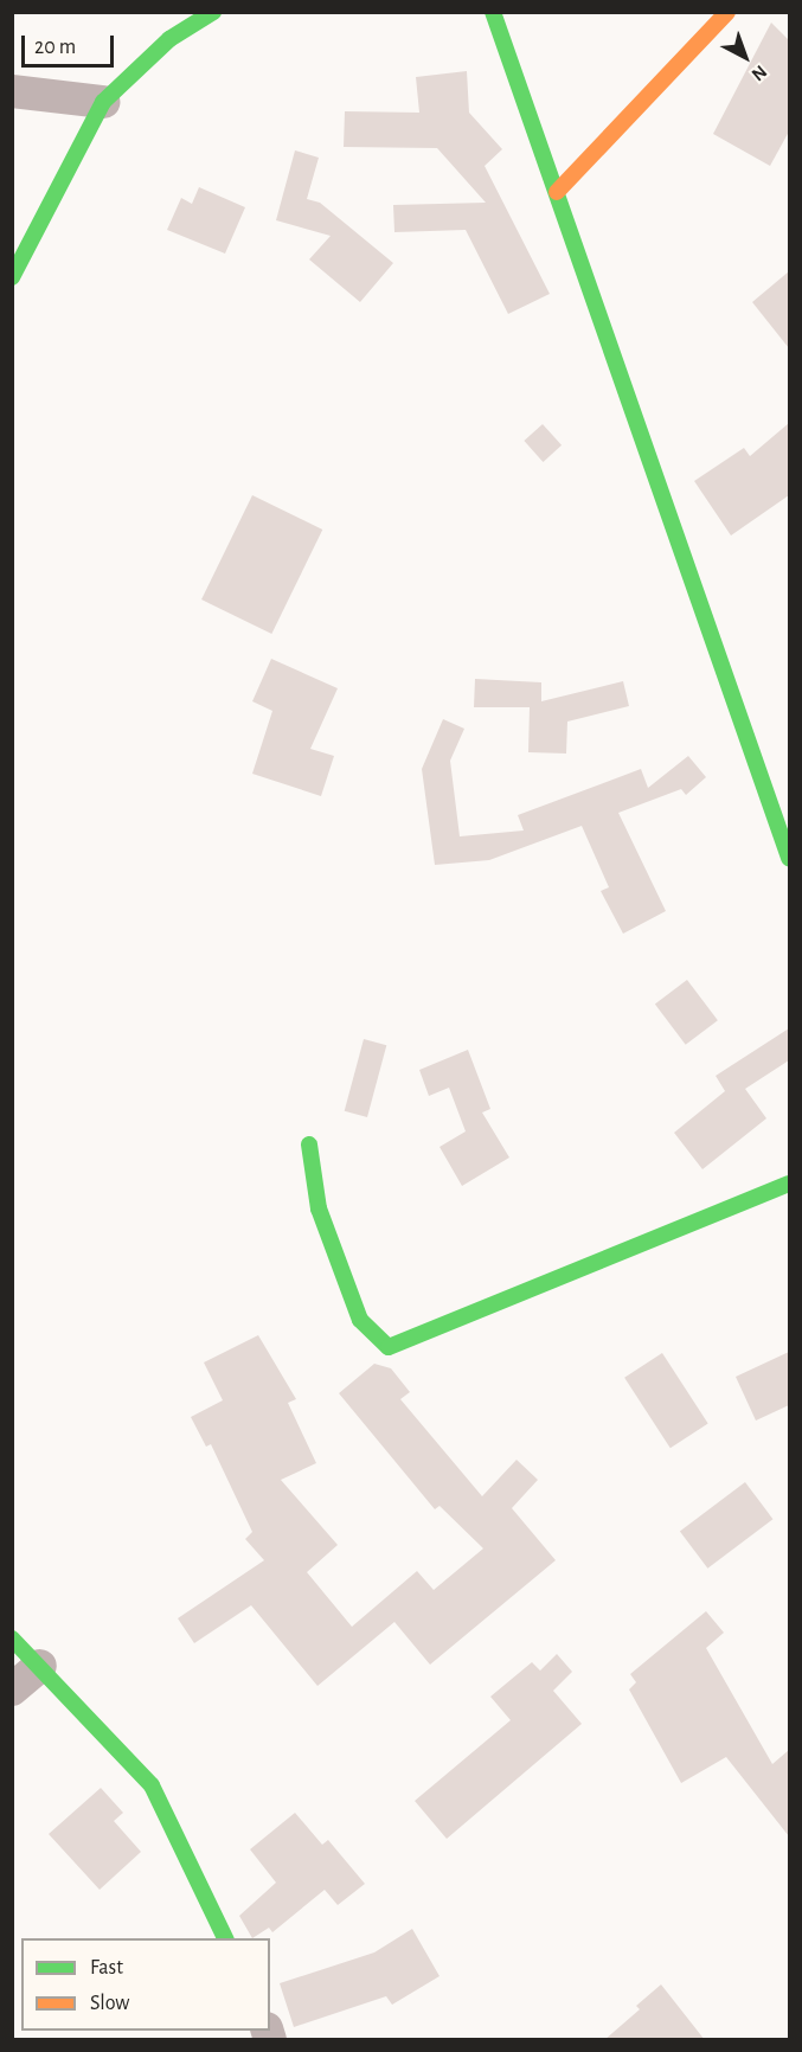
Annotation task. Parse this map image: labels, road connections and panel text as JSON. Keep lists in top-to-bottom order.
{
  "legend": ["Fast", "Slow"],
  "scale_bar": "20 m",
  "north": "bottom right"
}
